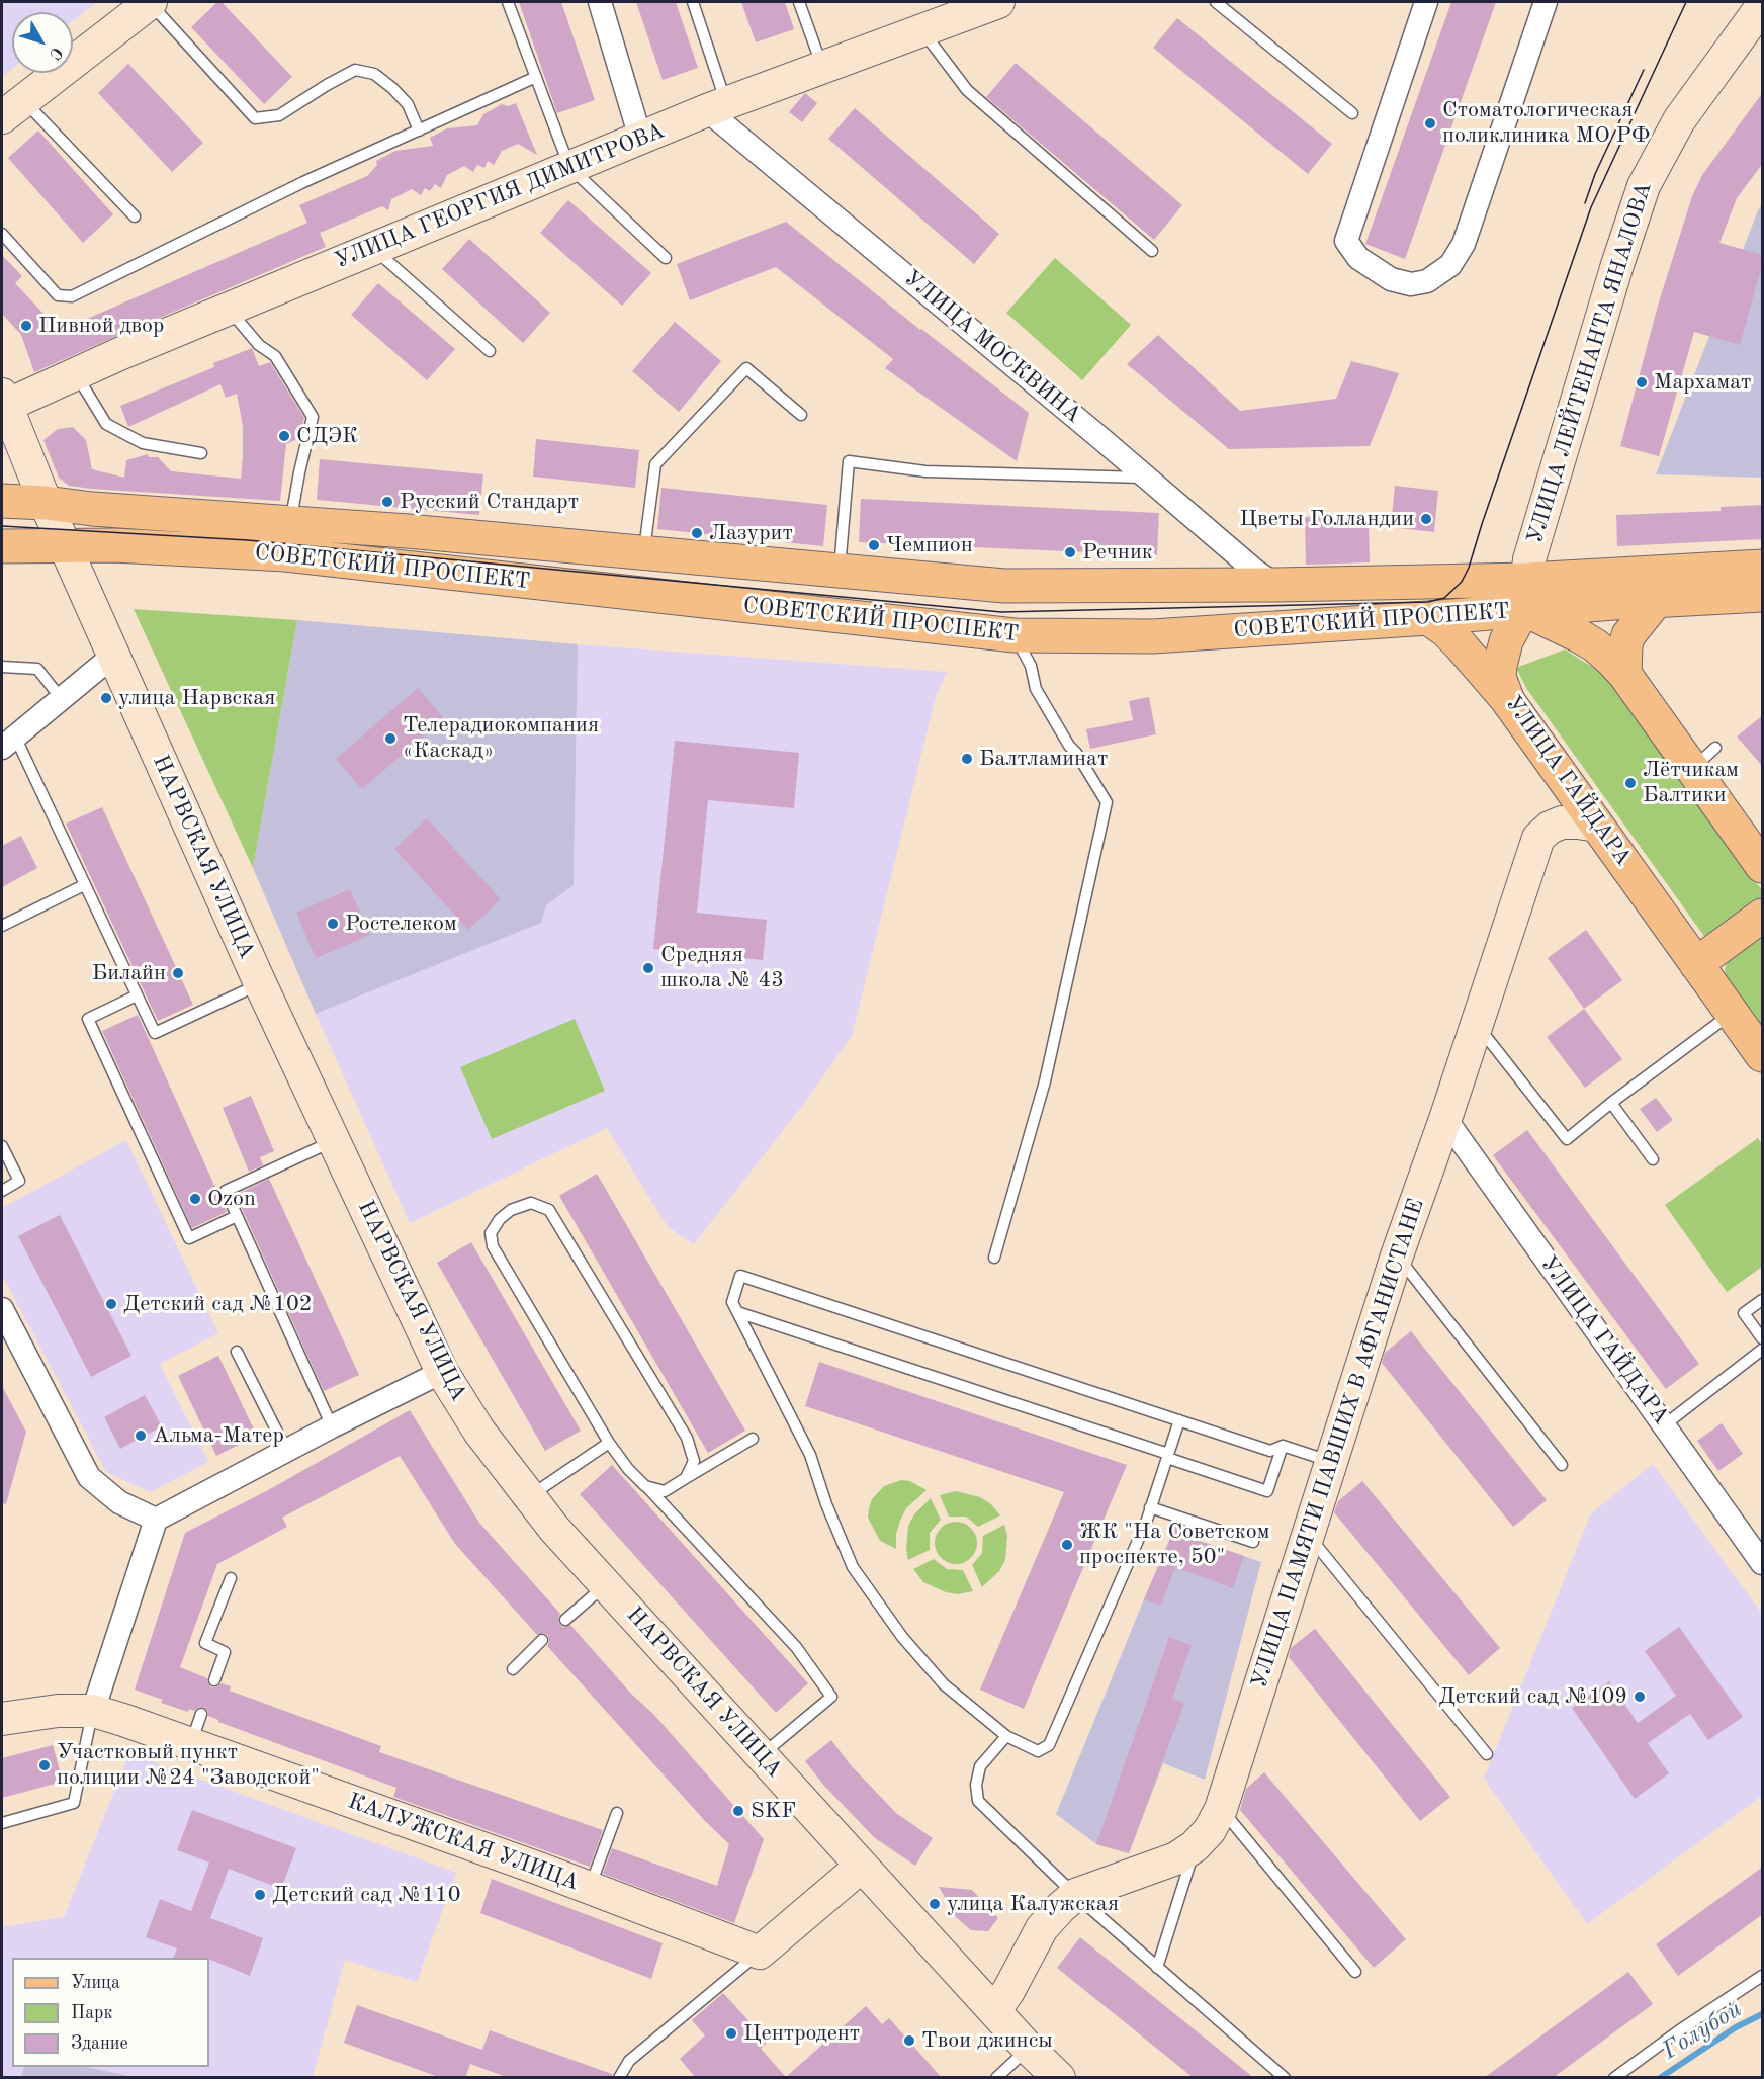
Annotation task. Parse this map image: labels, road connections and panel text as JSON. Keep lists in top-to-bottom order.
{
  "streets": {
    "main road": ["СОВЕТСКИЙ ПРОСПЕКТ", "УЛИЦА ГАЙДАРА"],
    "street": [
      "УЛИЦА ГЕОРГИЯ ДИМИТРОВА",
      "УЛИЦА МОСКВИНА",
      "УЛИЦА ЛЕЙТЕНАНТА ЯНАЛОВА",
      "НАРВСКАЯ УЛИЦА",
      "УЛИЦА ПАМЯТИ ПАВШИХ В АФГАНИСТАНЕ",
      "КАЛУЖСКАЯ УЛИЦА"
    ]
  },
  "crossings": [
    ["УЛИЦА ГЕОРГИЯ ДИМИТРОВА", "УЛИЦА МОСКВИНА"],
    ["УЛИЦА ГЕОРГИЯ ДИМИТРОВА", "НАРВСКАЯ УЛИЦА"],
    ["УЛИЦА МОСКВИНА", "СОВЕТСКИЙ ПРОСПЕКТ"],
    ["УЛИЦА ЛЕЙТЕНАНТА ЯНАЛОВА", "СОВЕТСКИЙ ПРОСПЕКТ"],
    ["УЛИЦА ЛЕЙТЕНАНТА ЯНАЛОВА", "УЛИЦА ГАЙДАРА"],
    ["СОВЕТСКИЙ ПРОСПЕКТ", "УЛИЦА ГАЙДАРА"],
    ["СОВЕТСКИЙ ПРОСПЕКТ", "НАРВСКАЯ УЛИЦА"],
    ["УЛИЦА ГАЙДАРА", "УЛИЦА ПАМЯТИ ПАВШИХ В АФГАНИСТАНЕ"],
    ["НАРВСКАЯ УЛИЦА", "УЛИЦА ПАМЯТИ ПАВШИХ В АФГАНИСТАНЕ"]
  ],
  "water": ["Голубой"],
  "places": [
    "Стоматологическая поликлиника МО РФ",
    "Пивной двор",
    "Мархамат",
    "СДЭК",
    "Русский Стандарт",
    "Цветы Голландии",
    "Лазурит",
    "Чемпион",
    "Речник",
    "улица Нарвская",
    "Телерадиокомпания «Каскад»",
    "Балтламинат",
    "Лётчикам Балтики",
    "Ростелеком",
    "Средняя школа № 43",
    "Билайн",
    "Ozon",
    "Детский сад №102",
    "Альма-Матер",
    "ЖК \"На Советском проспекте, 50\"",
    "Детский сад №109",
    "Участковый пункт полиции №24 \"Заводской\"",
    "SKF",
    "Детский сад №110",
    "улица Калужская",
    "Центродент",
    "Твои джинсы"
  ],
  "legend": ["Улица", "Парк", "Здание"],
  "north": "bottom right"
}
